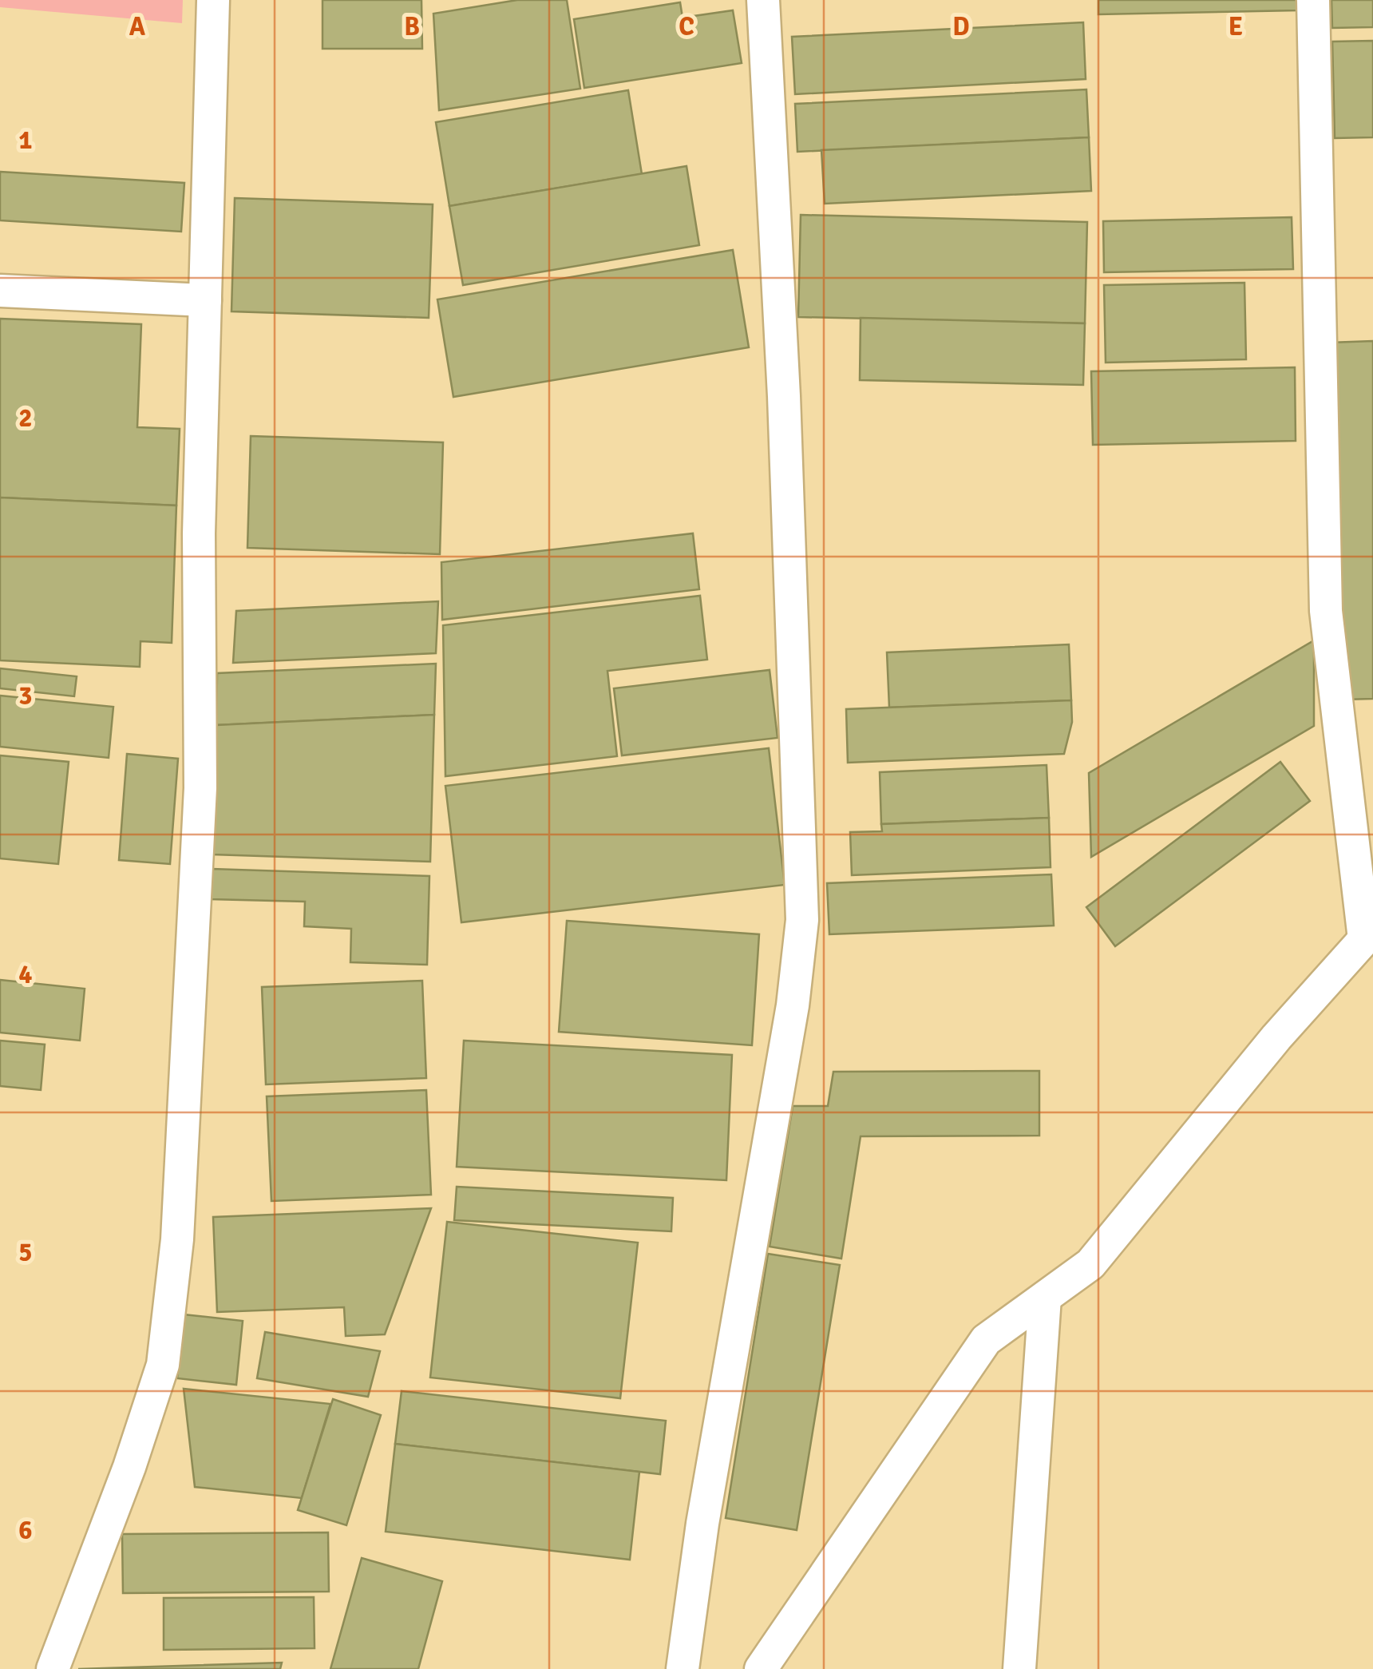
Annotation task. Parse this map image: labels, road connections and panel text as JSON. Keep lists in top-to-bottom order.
{
  "grid": {
    "columns": [
      "A",
      "B",
      "C",
      "D",
      "E"
    ],
    "rows": [
      "1",
      "2",
      "3",
      "4",
      "5",
      "6"
    ]
  }
}
